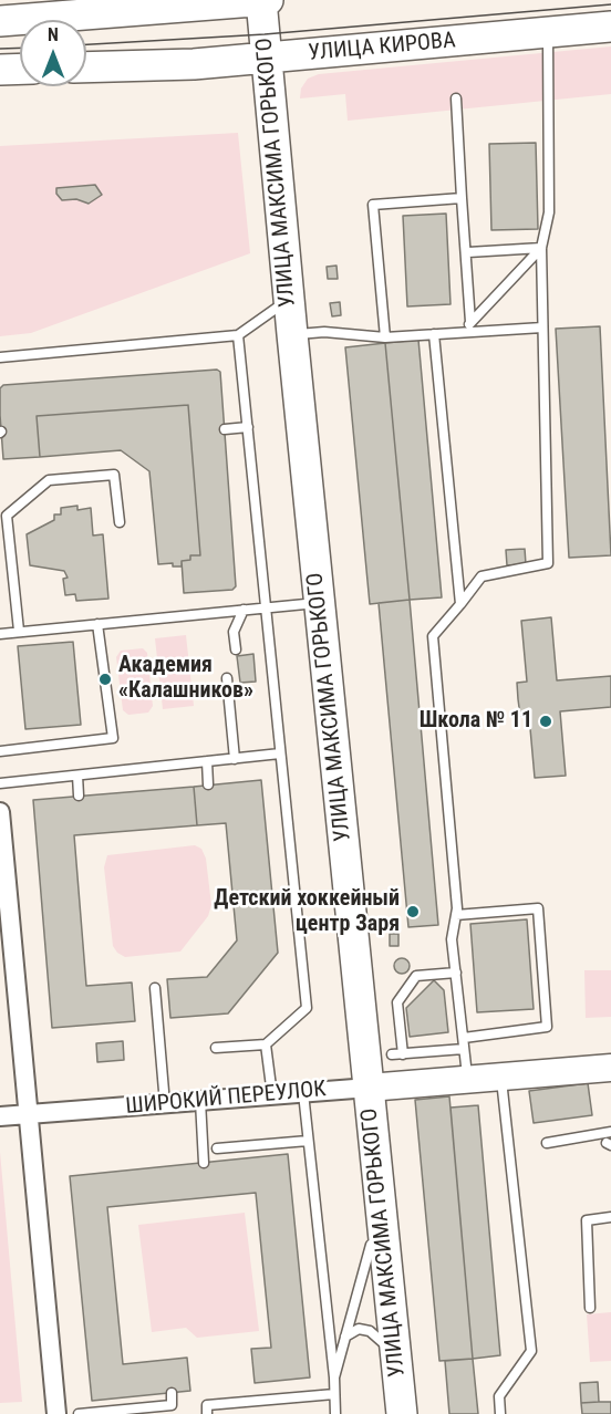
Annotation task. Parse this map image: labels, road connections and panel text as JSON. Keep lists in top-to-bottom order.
{
  "streets": {
    "main road": ["УЛИЦА КИРОВА", "УЛИЦА МАКСИМА ГОРЬКОГО"],
    "street": ["ШИРОКИЙ ПЕРЕУЛОК"]
  },
  "crossings": [
    ["УЛИЦА КИРОВА", "УЛИЦА МАКСИМА ГОРЬКОГО"],
    ["УЛИЦА МАКСИМА ГОРЬКОГО", "ШИРОКИЙ ПЕРЕУЛОК"]
  ],
  "places": ["Академия «Калашников»", "Школа № 11", "Детский хоккейный центр Заря"],
  "north": "top"
}
